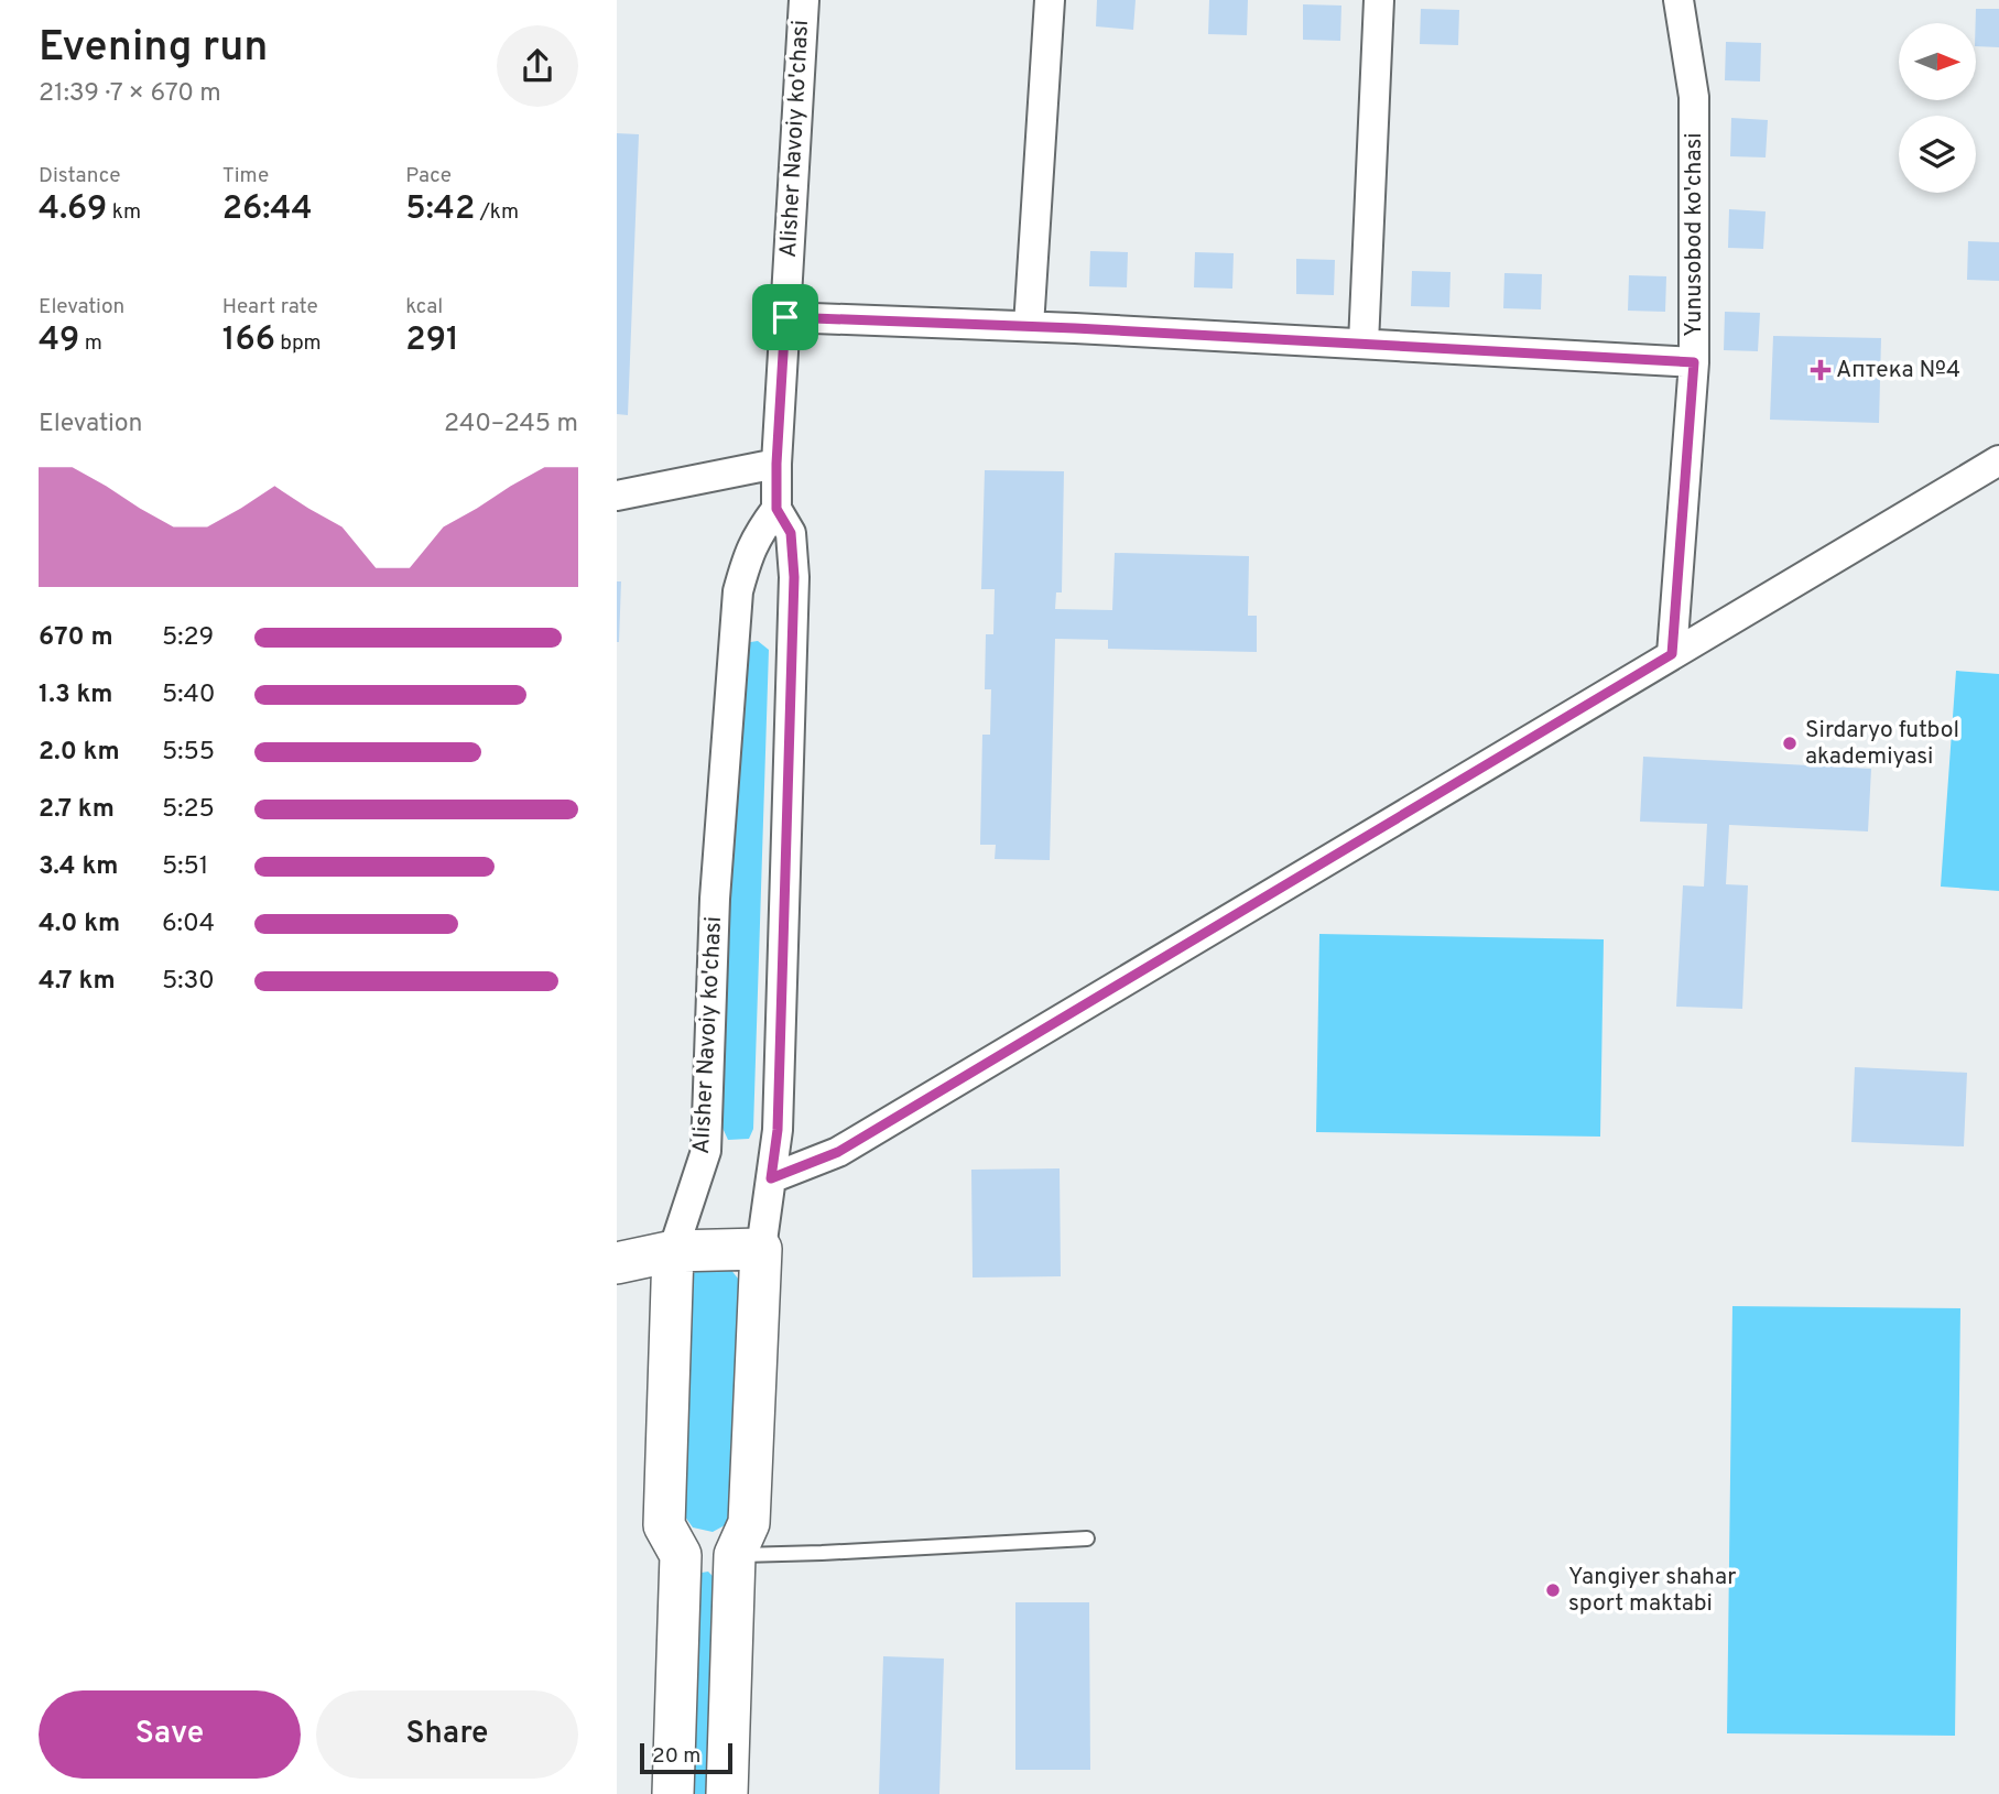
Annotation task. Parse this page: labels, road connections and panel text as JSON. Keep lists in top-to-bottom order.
{
  "streets": {
    "street": ["Alisher Navoiy ko'chasi", "Yunusobod ko'chasi"]
  },
  "places": {
    "health": ["Аптека №4"],
    "other": ["Sirdaryo futbol akademiyasi", "Yangiyer shahar sport maktabi"]
  },
  "scale_bar": "20 m",
  "north": "right",
  "page": {
    "heading": ["Evening run", "21:39 · 7 × 670 m"],
    "stats": [
      ["Distance", "4.69 km"],
      ["Time", "26:44"],
      ["Pace", "5:42 /km"],
      ["Elevation", "49 m"],
      ["Heart rate", "166 bpm"],
      ["kcal", "291"]
    ],
    "chart": ["Elevation", "240–245 m"],
    "list": [
      {
        "name": "670 m",
        "note": "5:29"
      },
      {
        "name": "1.3 km",
        "note": "5:40"
      },
      {
        "name": "2.0 km",
        "note": "5:55"
      },
      {
        "name": "2.7 km",
        "note": "5:25"
      },
      {
        "name": "3.4 km",
        "note": "5:51"
      },
      {
        "name": "4.0 km",
        "note": "6:04"
      },
      {
        "name": "4.7 km",
        "note": "5:30"
      }
    ],
    "buttons": ["Save", "Share"],
    "scale": "20 m"
  }
}
